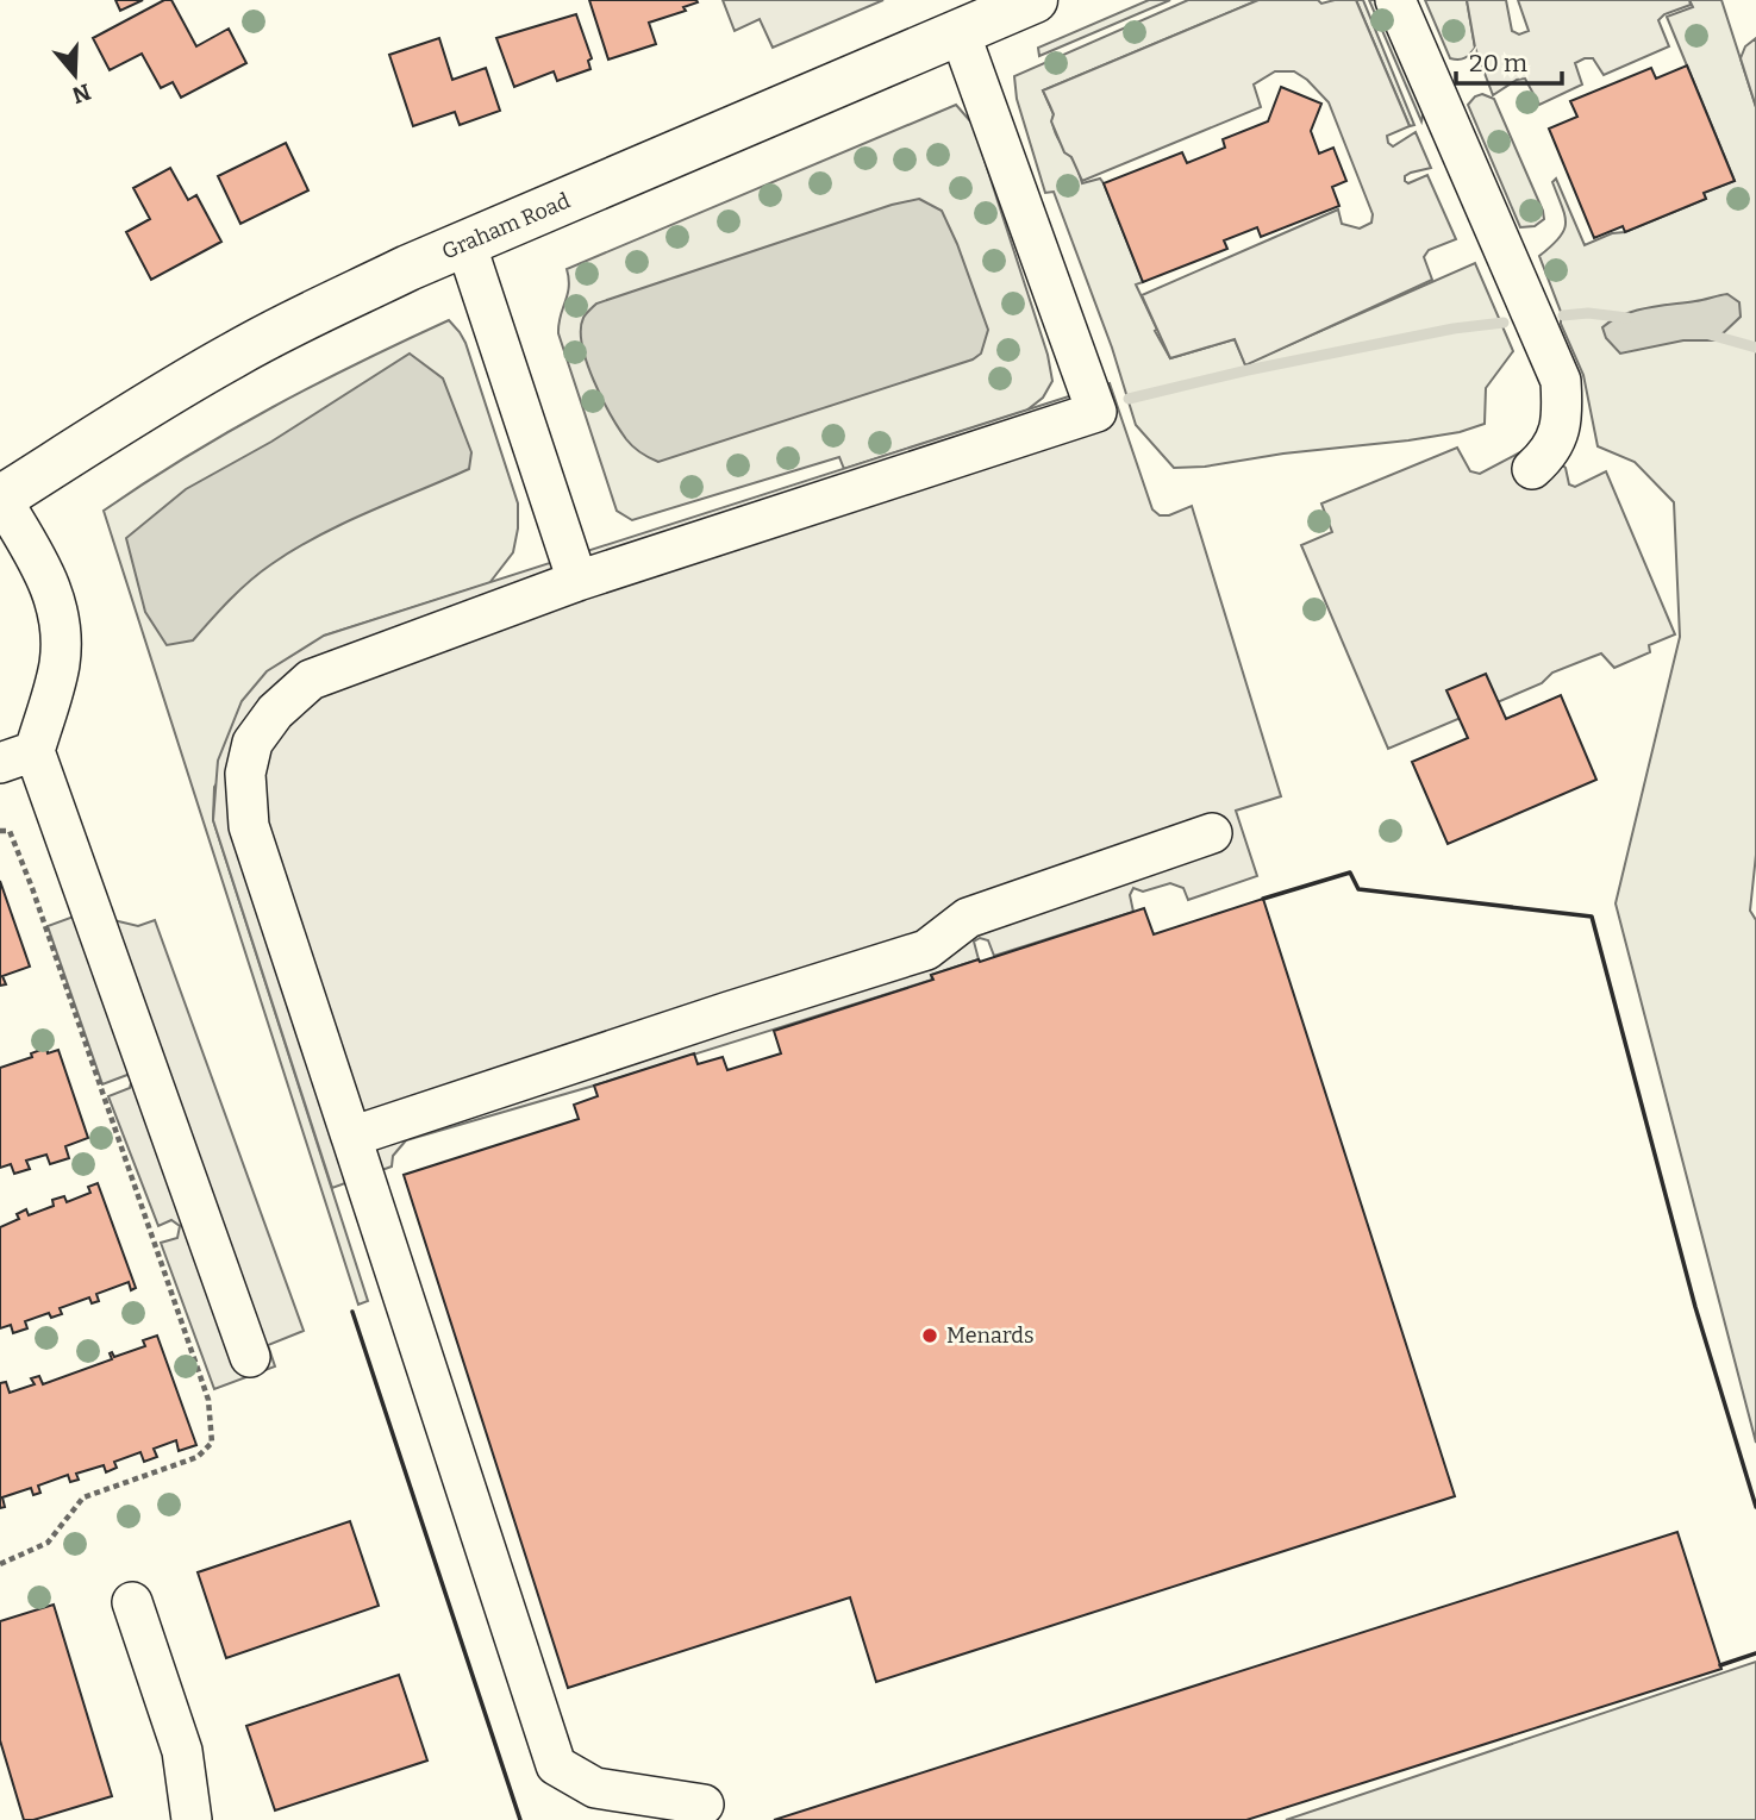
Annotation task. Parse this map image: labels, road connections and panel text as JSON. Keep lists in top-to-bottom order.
{
  "streets": {
    "main road": ["Graham Road"]
  },
  "places": ["Menards"],
  "scale_bar": "20 m",
  "north": "bottom"
}
